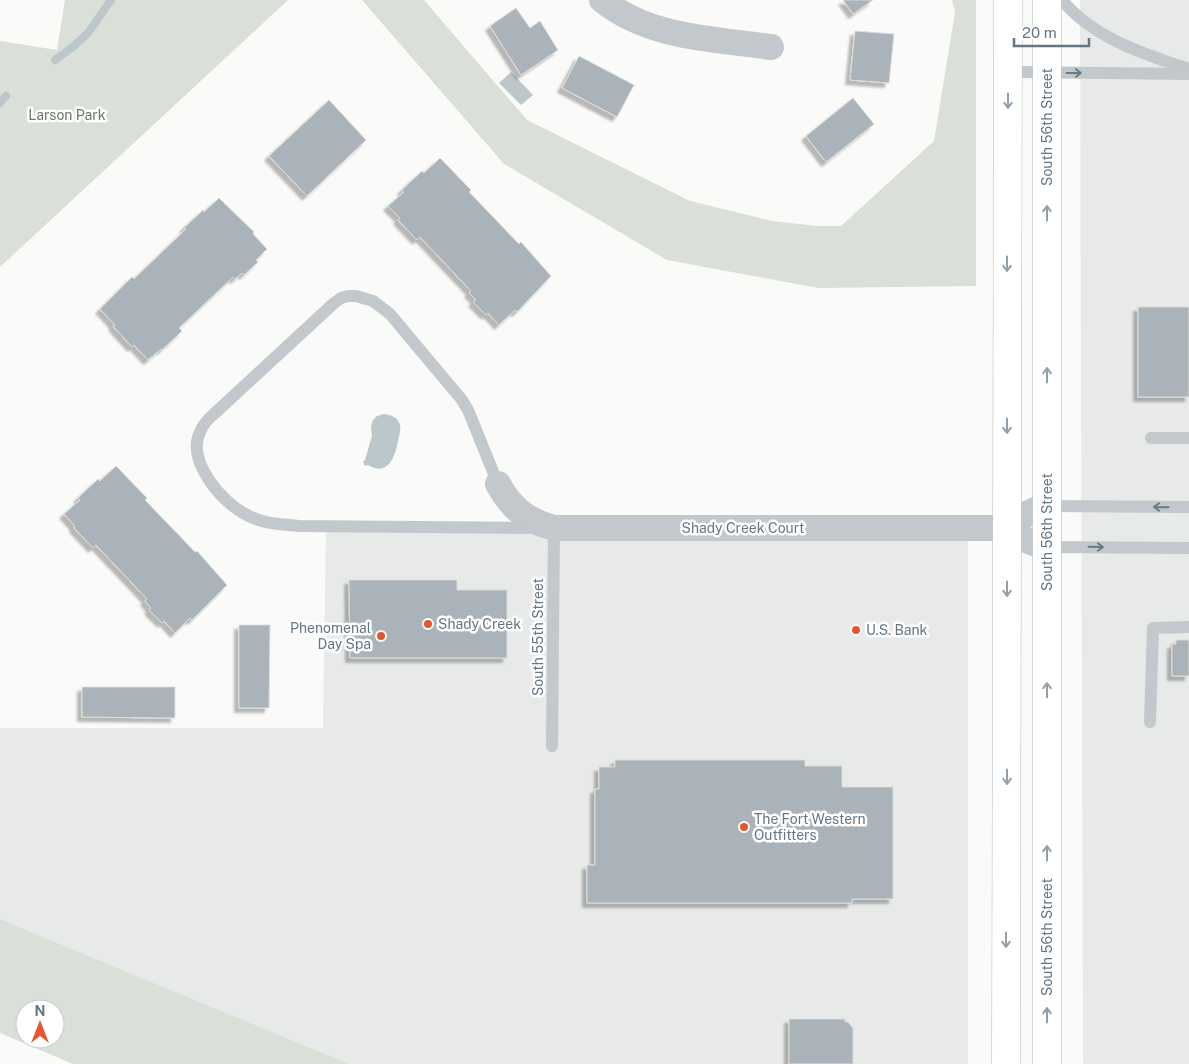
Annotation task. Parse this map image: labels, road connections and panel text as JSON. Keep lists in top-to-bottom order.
{
  "streets": {
    "main road": ["South 56th Street"],
    "street": ["Shady Creek Court"],
    "lane": ["South 55th Street"]
  },
  "crossings": [
    ["Shady Creek Court", "South 55th Street"]
  ],
  "parks": ["Larson Park"],
  "places": [
    "Shady Creek",
    "U.S. Bank",
    "Phenomenal Day Spa",
    "The Fort Western Outfitters"
  ],
  "scale_bar": "20 m",
  "north": "top"
}
